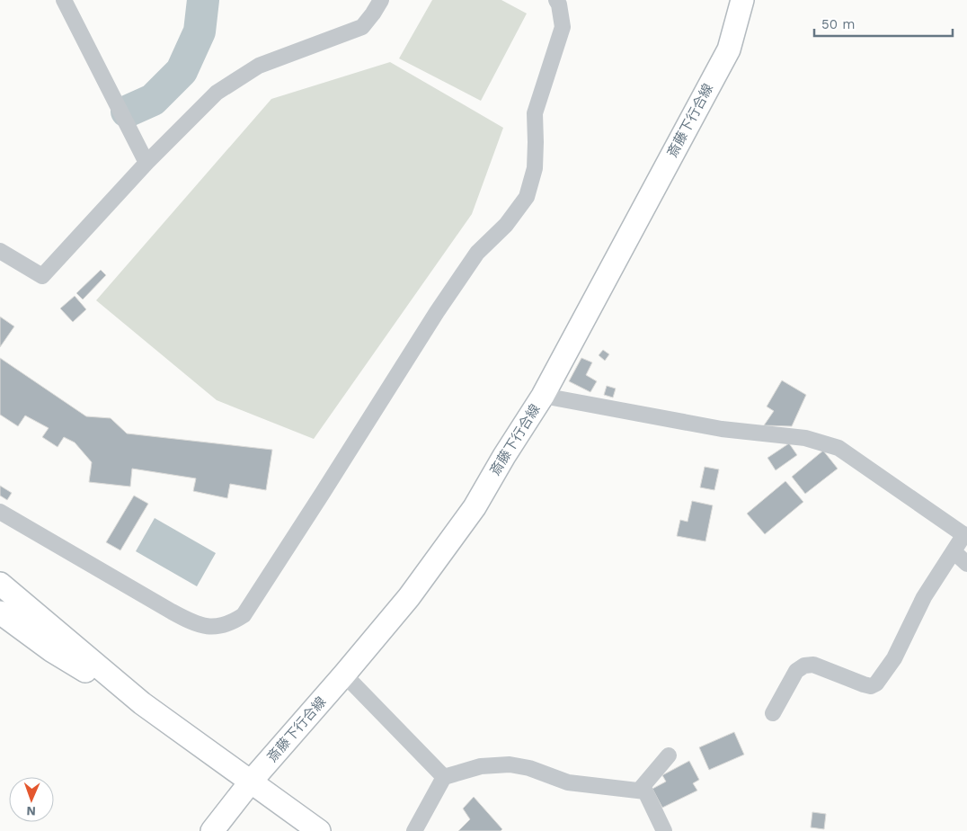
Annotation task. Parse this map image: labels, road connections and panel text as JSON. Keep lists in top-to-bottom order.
{
  "streets": {
    "main road": ["斎藤下行合線"]
  },
  "scale_bar": "50 m",
  "north": "bottom"
}
